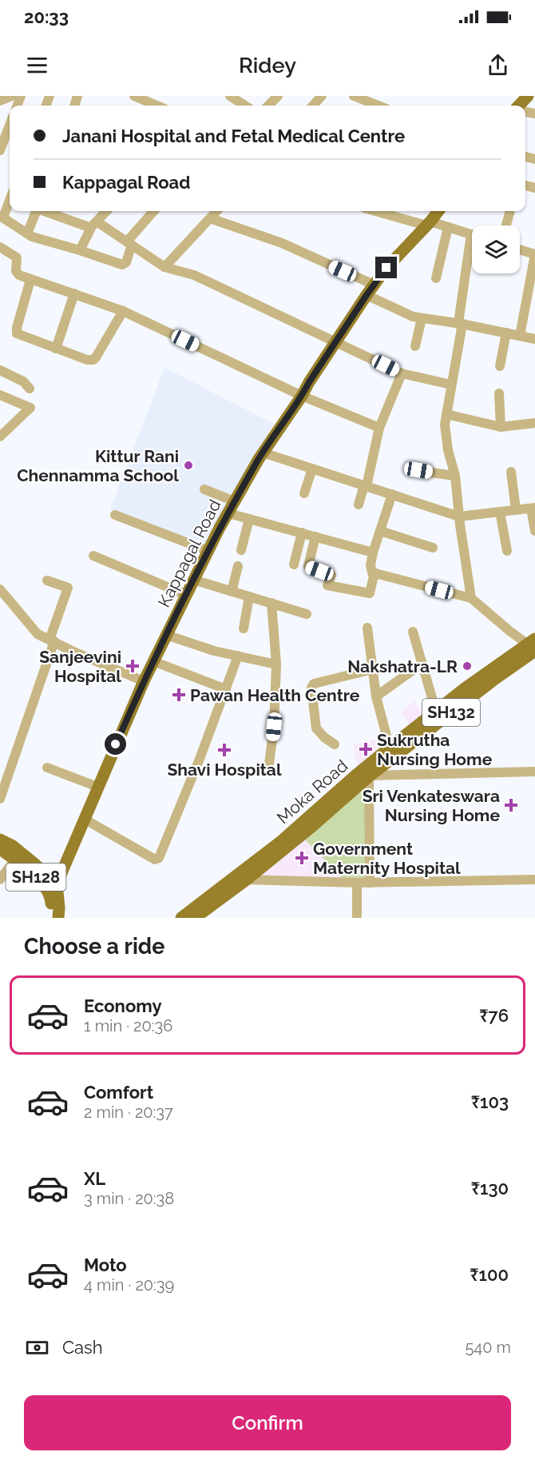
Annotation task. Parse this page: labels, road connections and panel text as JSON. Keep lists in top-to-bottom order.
{
  "streets": {
    "main road": [
      "Kappagal Road",
      "SH132",
      "Moka Road",
      "SH128"
    ]
  },
  "crossings": [
    ["Kappagal Road", "SH128"]
  ],
  "places": {
    "other": ["Kittur Rani Chennamma School", "Nakshatra-LR"],
    "health": [
      "Sanjeevini Hospital",
      "Pawan Health Centre",
      "Sukrutha Nursing Home",
      "Shavi Hospital",
      "Sri Venkateswara Nursing Home",
      "Government Maternity Hospital"
    ]
  },
  "page": {
    "status": "20:33",
    "header": "Ridey",
    "banner": ["Janani Hospital and Fetal Medical Centre", "Kappagal Road"],
    "heading": "Choose a ride",
    "list": [
      {
        "name": "Economy",
        "note": "1 min · 20:36",
        "value": "₹76"
      },
      {
        "name": "Comfort",
        "note": "2 min · 20:37",
        "value": "₹103"
      },
      {
        "name": "XL",
        "note": "3 min · 20:38",
        "value": "₹130"
      },
      {
        "name": "Moto",
        "note": "4 min · 20:39",
        "value": "₹100"
      }
    ],
    "pay": ["Cash", "540 m"],
    "buttons": "Confirm"
  }
}
